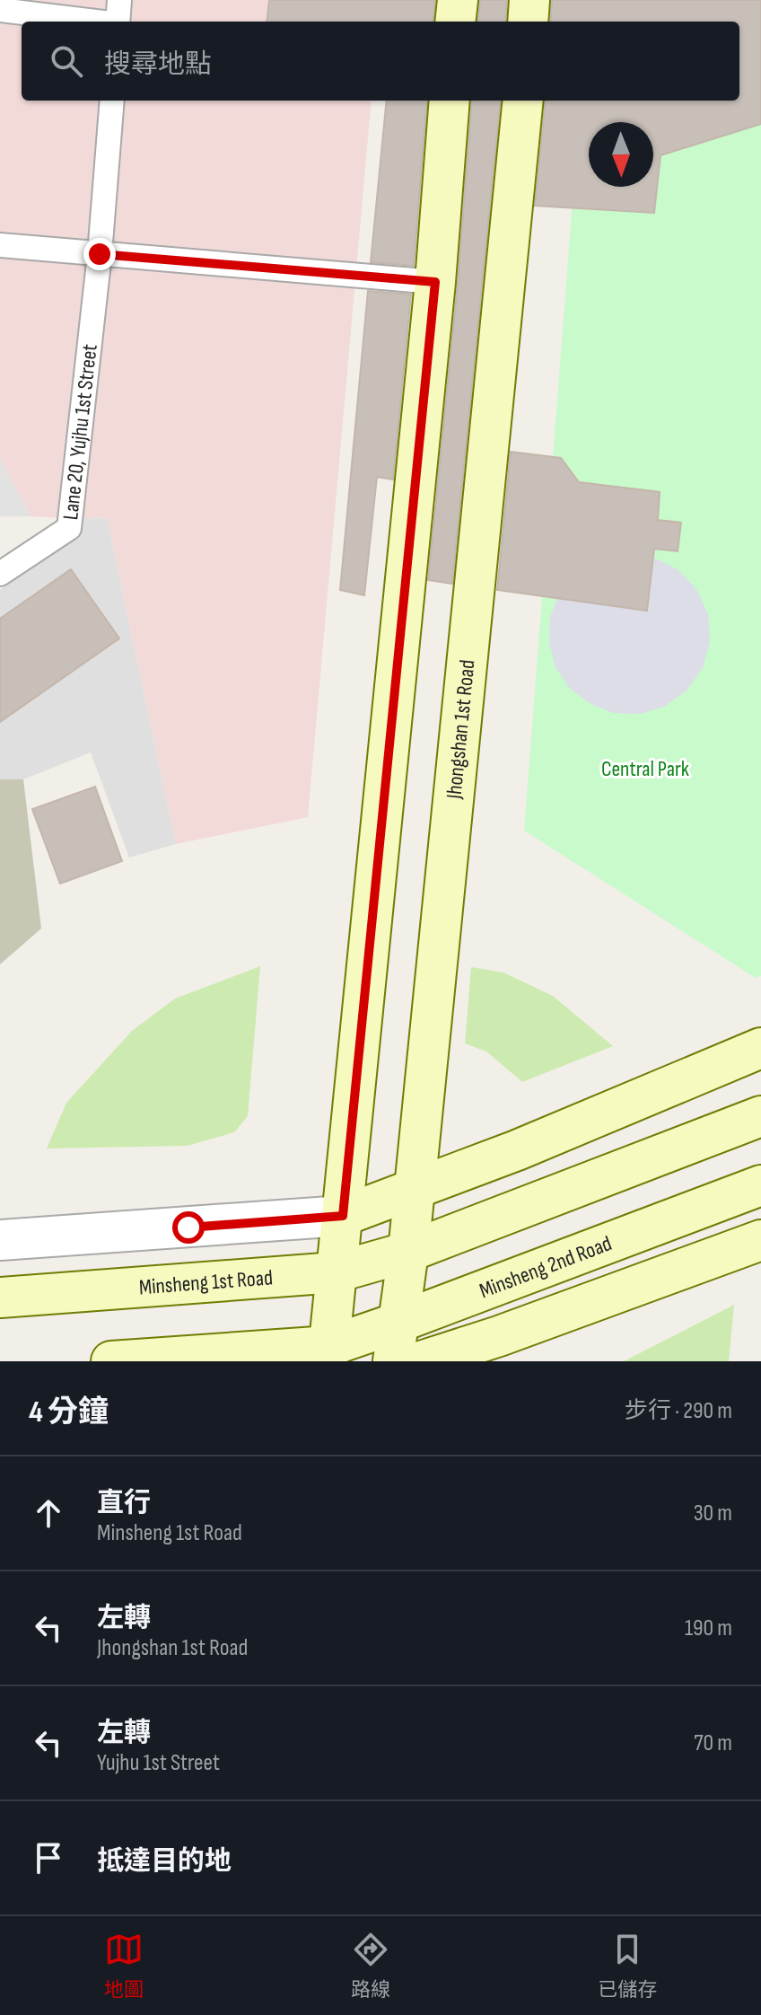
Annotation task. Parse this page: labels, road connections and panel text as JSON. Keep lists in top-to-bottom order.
{
  "streets": {
    "main road": ["Jhongshan 1st Road", "Minsheng 2nd Road", "Minsheng 1st Road"],
    "street": ["Lane 20, Yujhu 1st Street"]
  },
  "crossings": [
    ["Jhongshan 1st Road", "Minsheng 2nd Road"],
    ["Jhongshan 1st Road", "Minsheng 1st Road"]
  ],
  "parks": ["Central Park"],
  "north": "bottom",
  "page": {
    "search": "搜尋地點",
    "heading": ["4 分鐘", "步行 · 290 m"],
    "list": [
      ["直行", "Minsheng 1st Road", "30 m"],
      ["左轉", "Jhongshan 1st Road", "190 m"],
      ["左轉", "Yujhu 1st Street", "70 m"],
      "抵達目的地"
    ],
    "nav": ["地圖", "路線", "已儲存"]
  }
}
